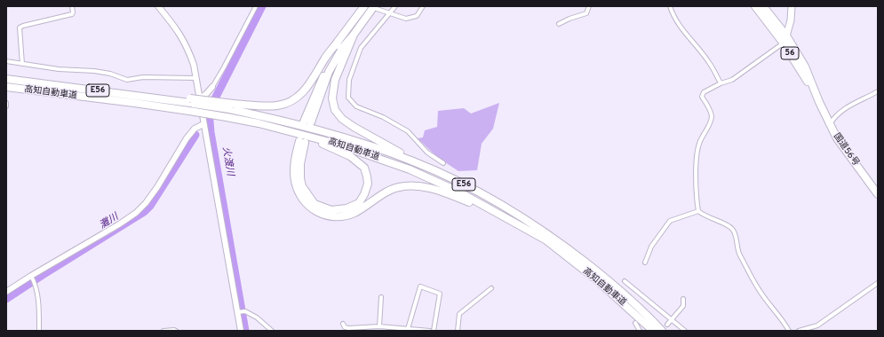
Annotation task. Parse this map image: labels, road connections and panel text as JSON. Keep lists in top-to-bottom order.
{
  "streets": {
    "highway": [
      "56",
      "E56",
      "高知自動車道",
      "国道56号"
    ]
  },
  "crossings": [
    ["56", "国道56号"]
  ],
  "water": ["火渡川", "灘川"]
}
